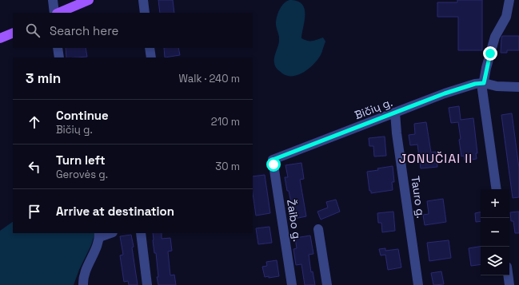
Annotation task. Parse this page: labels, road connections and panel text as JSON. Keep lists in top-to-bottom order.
{
  "streets": {
    "street": ["Bičių g.", "Tauro g.", "Žaibo g."]
  },
  "crossings": [
    ["Bičių g.", "Tauro g."],
    ["Bičių g.", "Žaibo g."]
  ],
  "districts": ["JONUČIAI II"],
  "page": {
    "search": "Search here",
    "heading": ["3 min", "Walk · 240 m"],
    "list": [
      ["Continue", "Bičių g.", "210 m"],
      ["Turn left", "Gerovės g.", "30 m"],
      "Arrive at destination"
    ],
    "map_buttons": ["+", "−"]
  }
}
